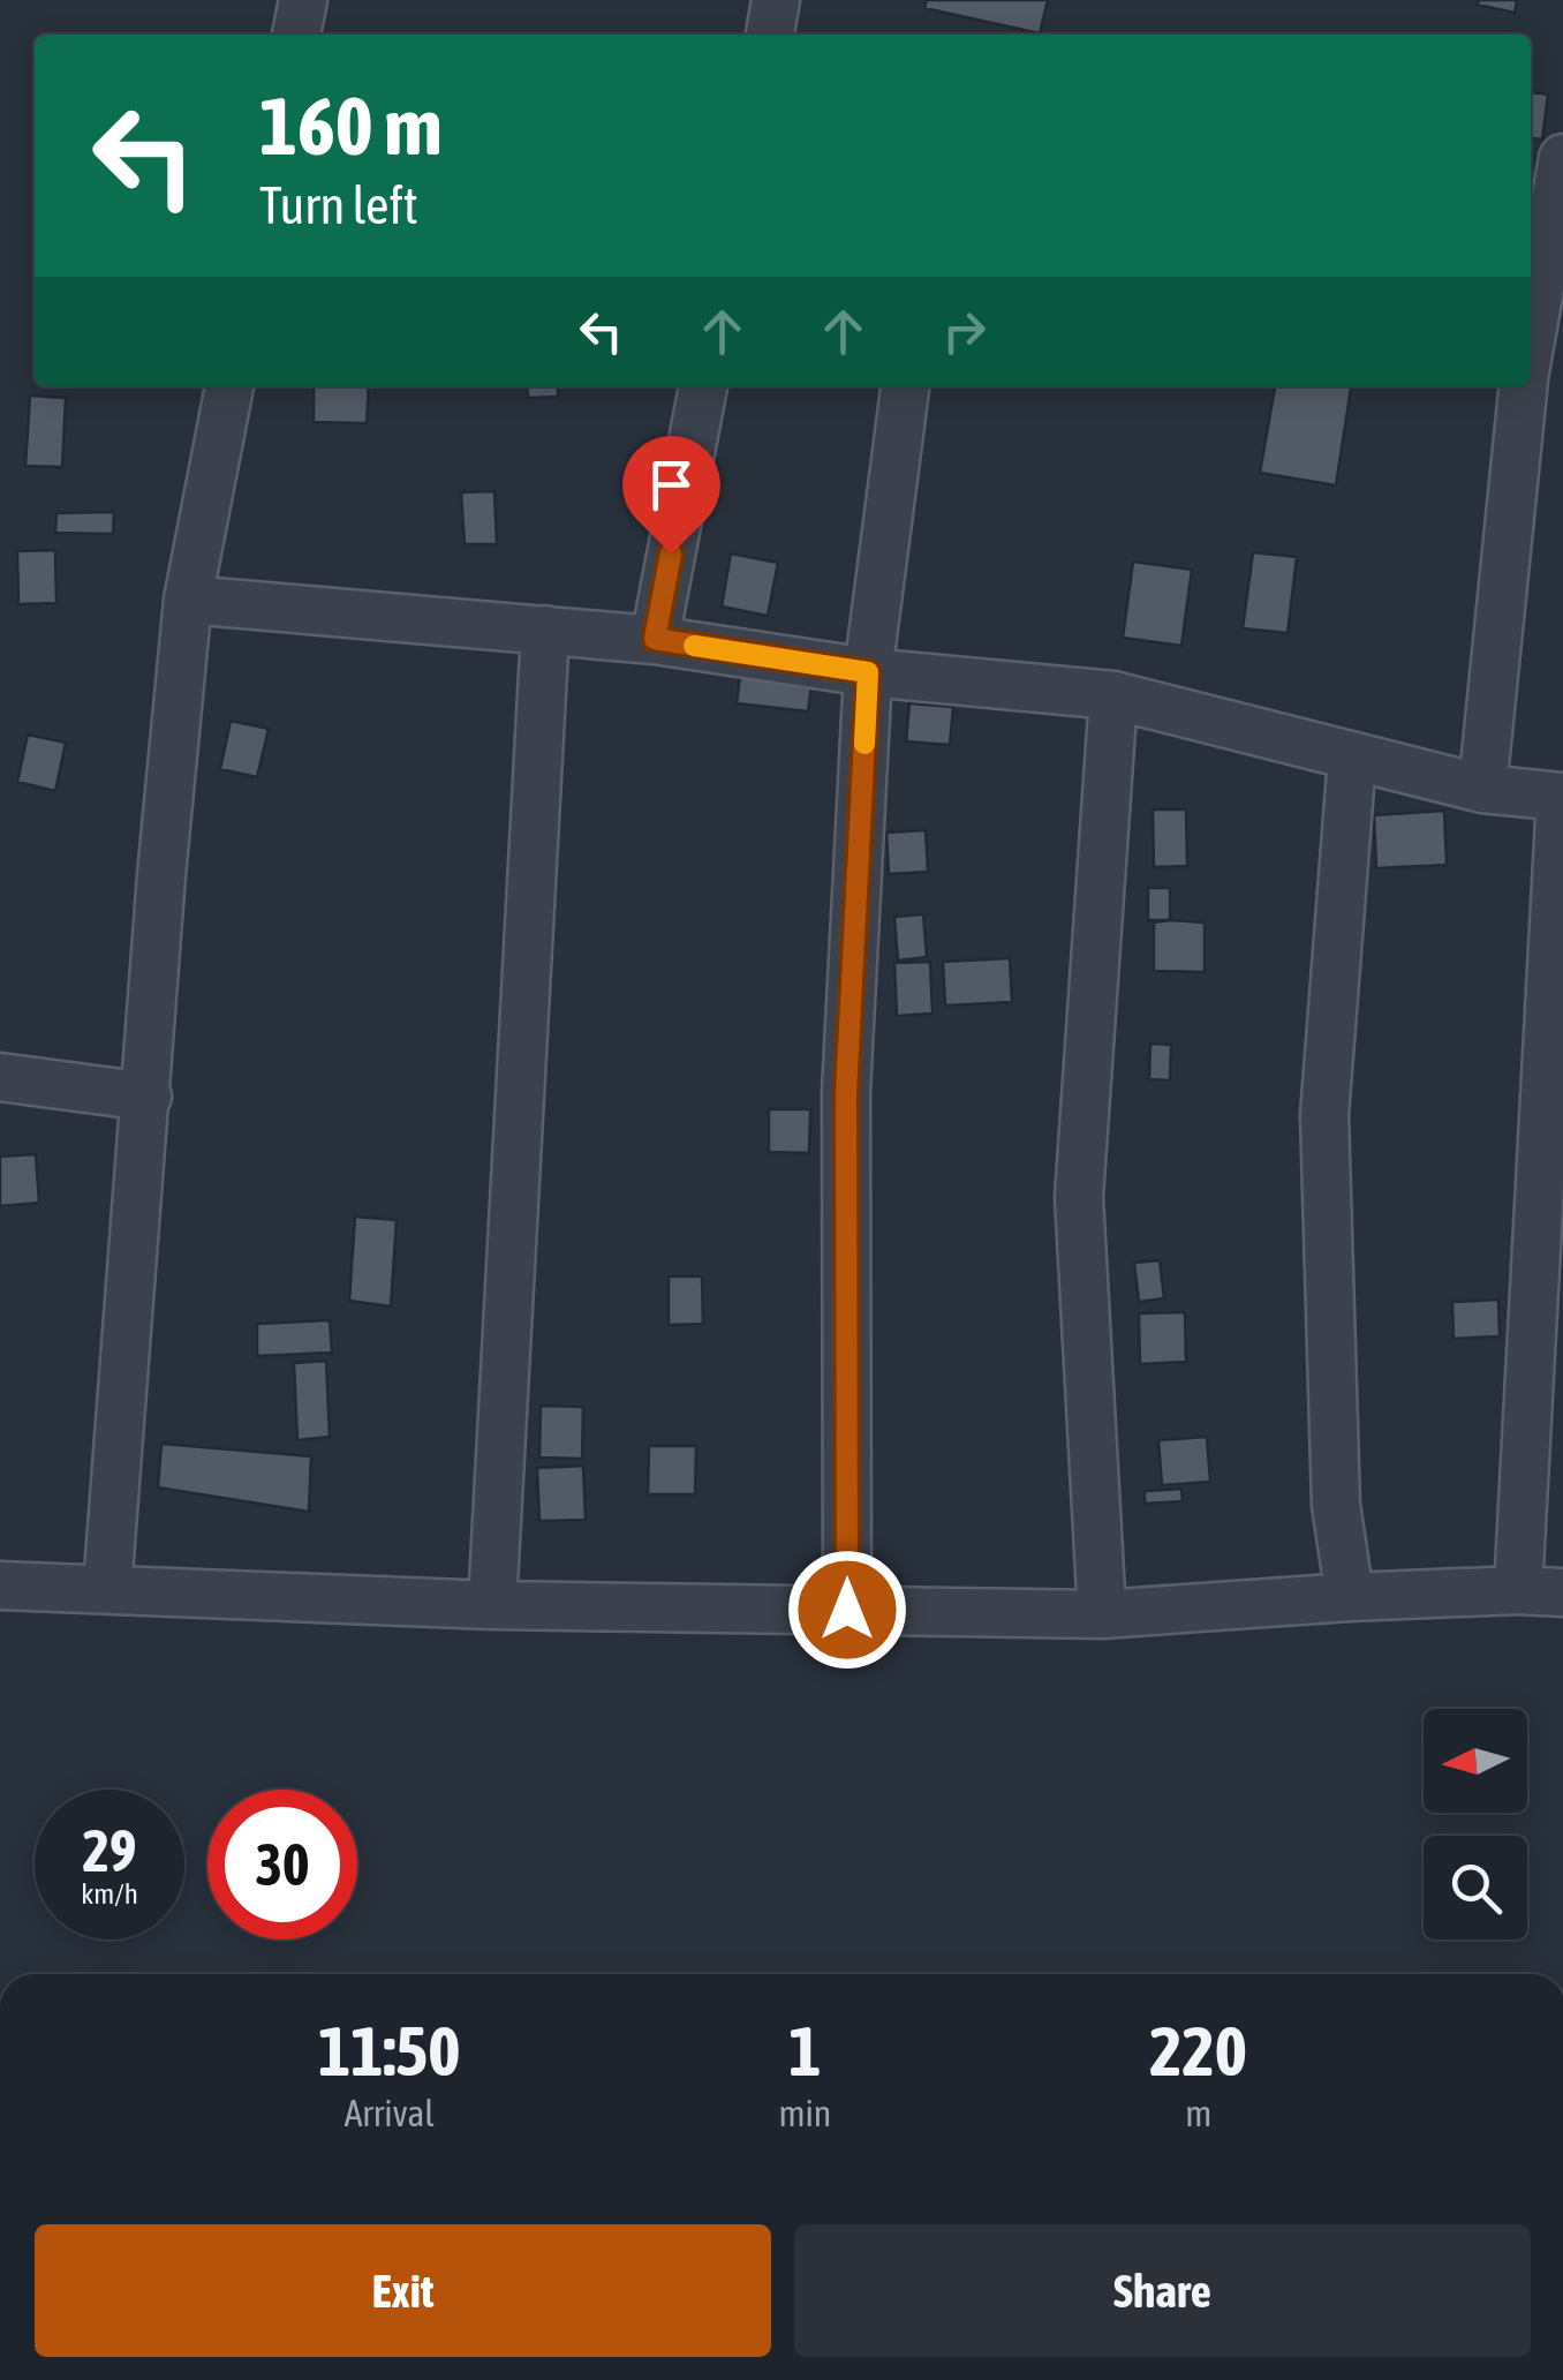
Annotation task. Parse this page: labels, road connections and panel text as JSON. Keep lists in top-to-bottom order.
{
  "north": "left",
  "page": {
    "turn": ["160 m", "Turn left"],
    "speed": "29 km/h",
    "limit": "30",
    "eta": [
      "11:50",
      "Arrival",
      "1",
      "min",
      "220",
      "m"
    ],
    "buttons": ["Exit", "Share"]
  }
}
